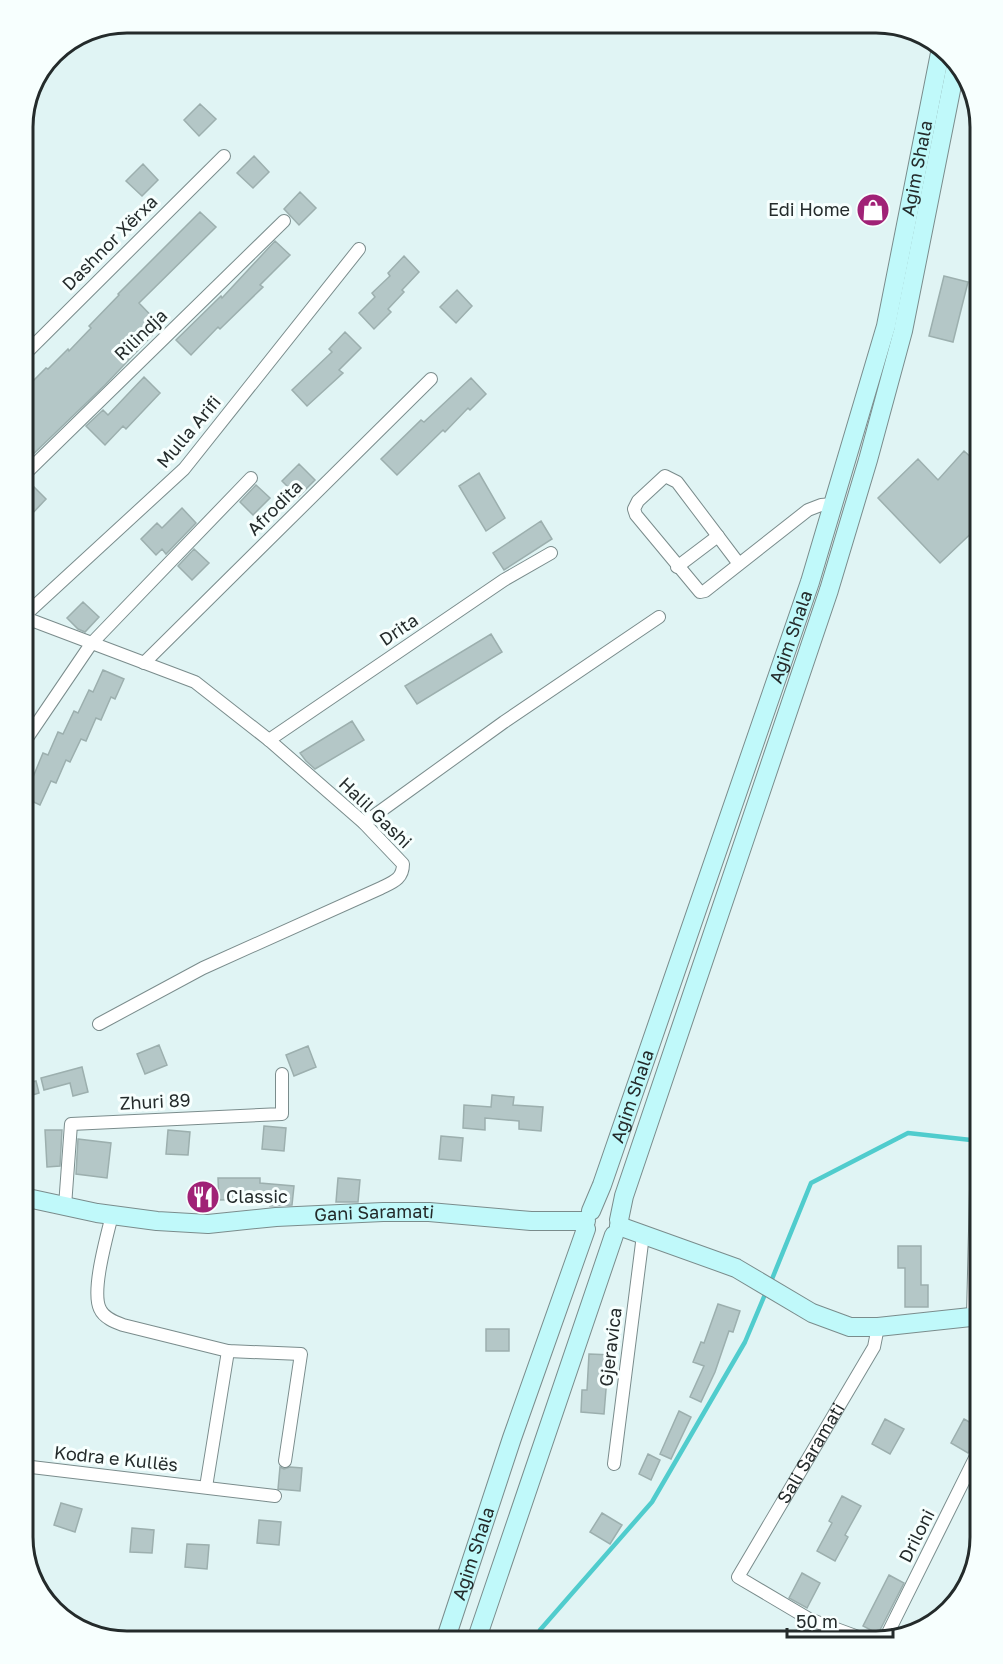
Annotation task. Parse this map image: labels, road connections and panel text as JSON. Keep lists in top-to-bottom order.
{
  "streets": {
    "main road": ["Agim Shala", "Gani Saramati"],
    "street": [
      "Dashnor Xërxa",
      "Rilindja",
      "Mulla Arifi",
      "Afrodita",
      "Drita",
      "Halil Gashi",
      "Zhuri 89",
      "Gjeravica",
      "Sali Saramati",
      "Kodra e Kullës",
      "Driloni"
    ]
  },
  "crossings": [
    ["Agim Shala", "Gani Saramati"],
    ["Afrodita", "Halil Gashi"],
    ["Drita", "Halil Gashi"],
    ["Zhuri 89", "Gani Saramati"]
  ],
  "places": {
    "shop": ["Edi Home"],
    "restaurant": ["Classic"]
  },
  "scale_bar": "50 m"
}
